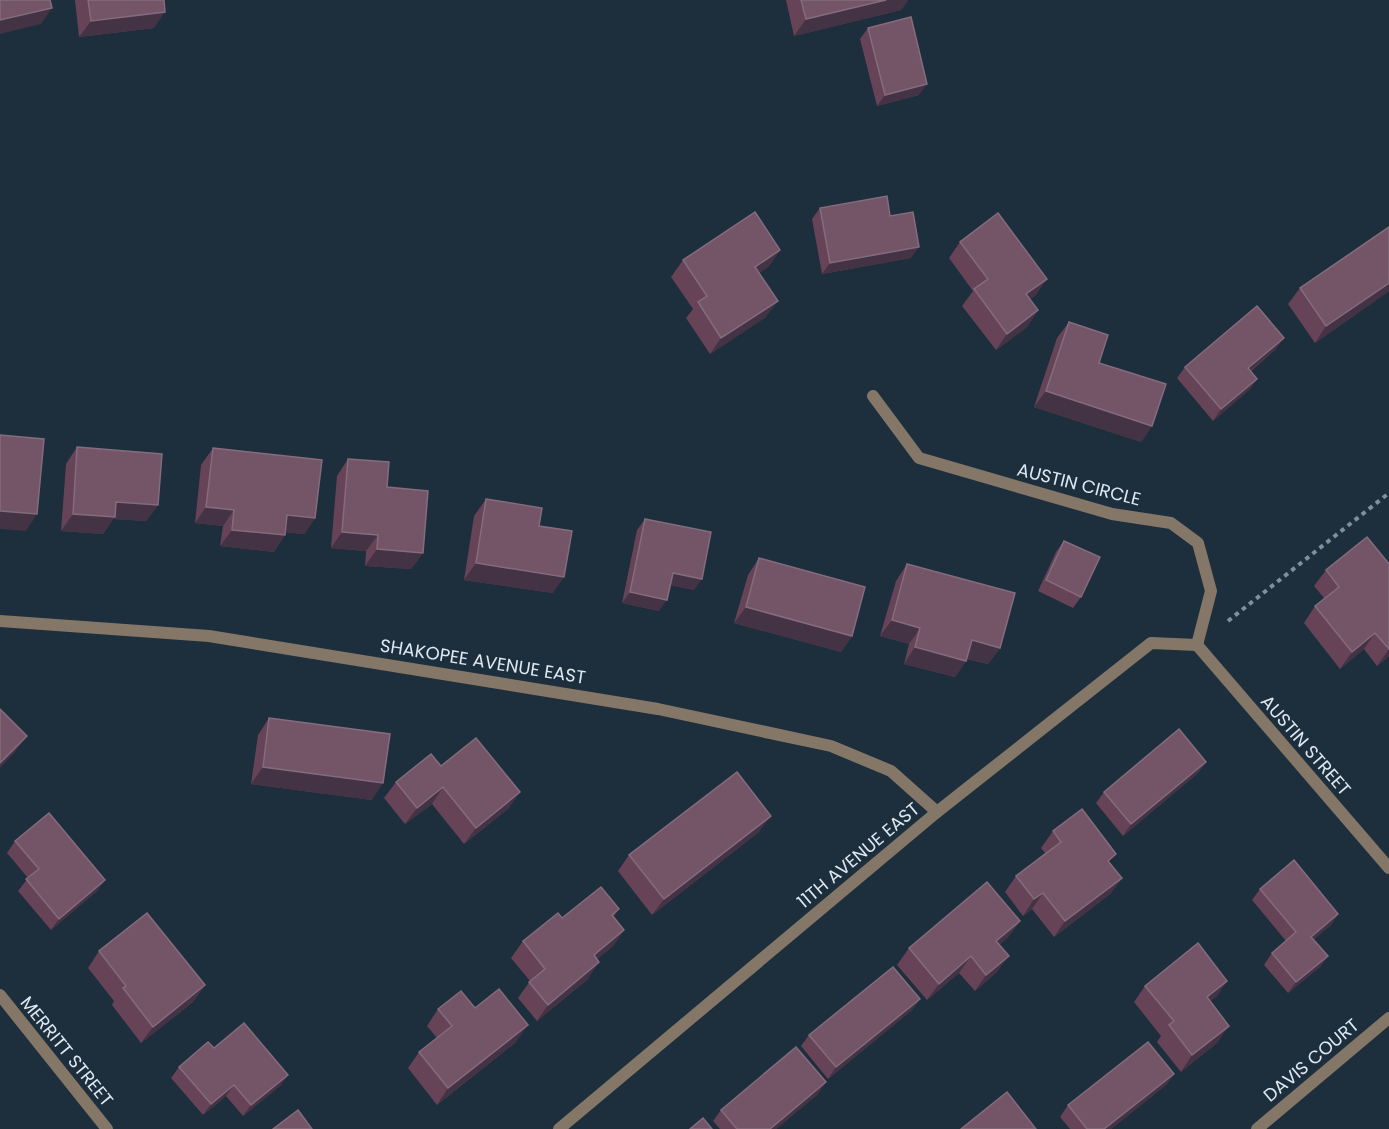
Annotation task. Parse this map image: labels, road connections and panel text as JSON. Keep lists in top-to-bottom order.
{
  "streets": {
    "street": [
      "AUSTIN CIRCLE",
      "SHAKOPEE AVENUE EAST",
      "AUSTIN STREET",
      "11TH AVENUE EAST",
      "MERRITT STREET",
      "DAVIS COURT"
    ]
  },
  "crossings": [
    ["AUSTIN CIRCLE", "AUSTIN STREET"],
    ["AUSTIN CIRCLE", "11TH AVENUE EAST"],
    ["SHAKOPEE AVENUE EAST", "11TH AVENUE EAST"],
    ["AUSTIN STREET", "11TH AVENUE EAST"]
  ]
}
